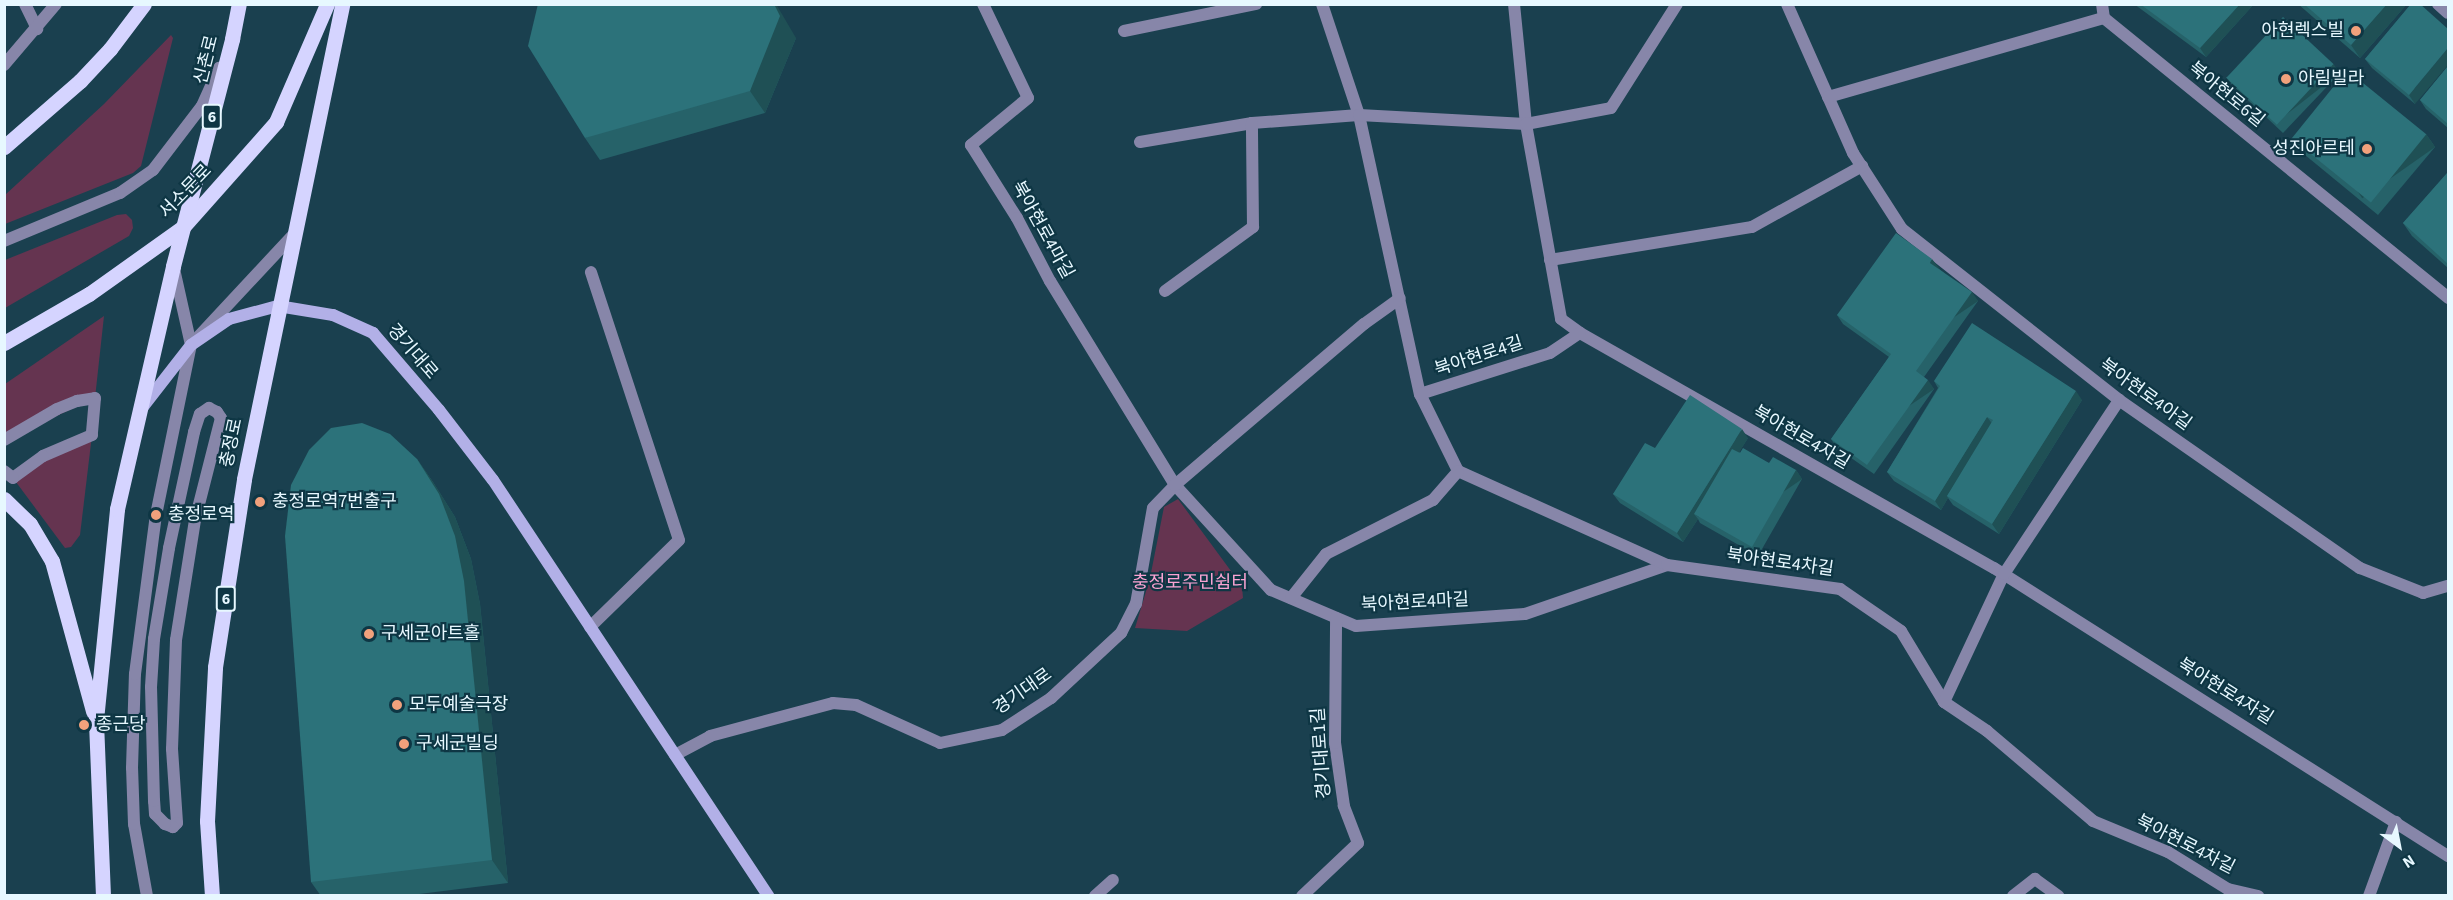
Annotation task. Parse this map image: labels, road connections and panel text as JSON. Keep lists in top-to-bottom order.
{
  "streets": {
    "main road": [
      "신촌로",
      "6",
      "서소문로",
      "경기대로",
      "충정로"
    ],
    "street": [
      "북아현로6길",
      "북아현로4마길",
      "북아현로4길",
      "북아현로4아길",
      "북아현로4자길",
      "북아현로4차길",
      "경기대로1길"
    ]
  },
  "crossings": [
    ["신촌로", "6"],
    ["신촌로", "서소문로"],
    ["6", "서소문로"],
    ["6", "경기대로"],
    ["북아현로4마길", "경기대로"],
    ["북아현로4마길", "북아현로4차길"],
    ["북아현로4마길", "경기대로1길"],
    ["경기대로", "충정로"],
    ["북아현로4길", "북아현로4자길"],
    ["북아현로4길", "북아현로4차길"]
  ],
  "parks": ["충정로주민쉼터"],
  "places": [
    "아현렉스빌",
    "아림빌라",
    "성진아르테",
    "충정로역7번출구",
    "충정로역",
    "구세군아트홀",
    "모두예술극장",
    "종근당",
    "구세군빌딩"
  ],
  "north": "bottom right"
}
